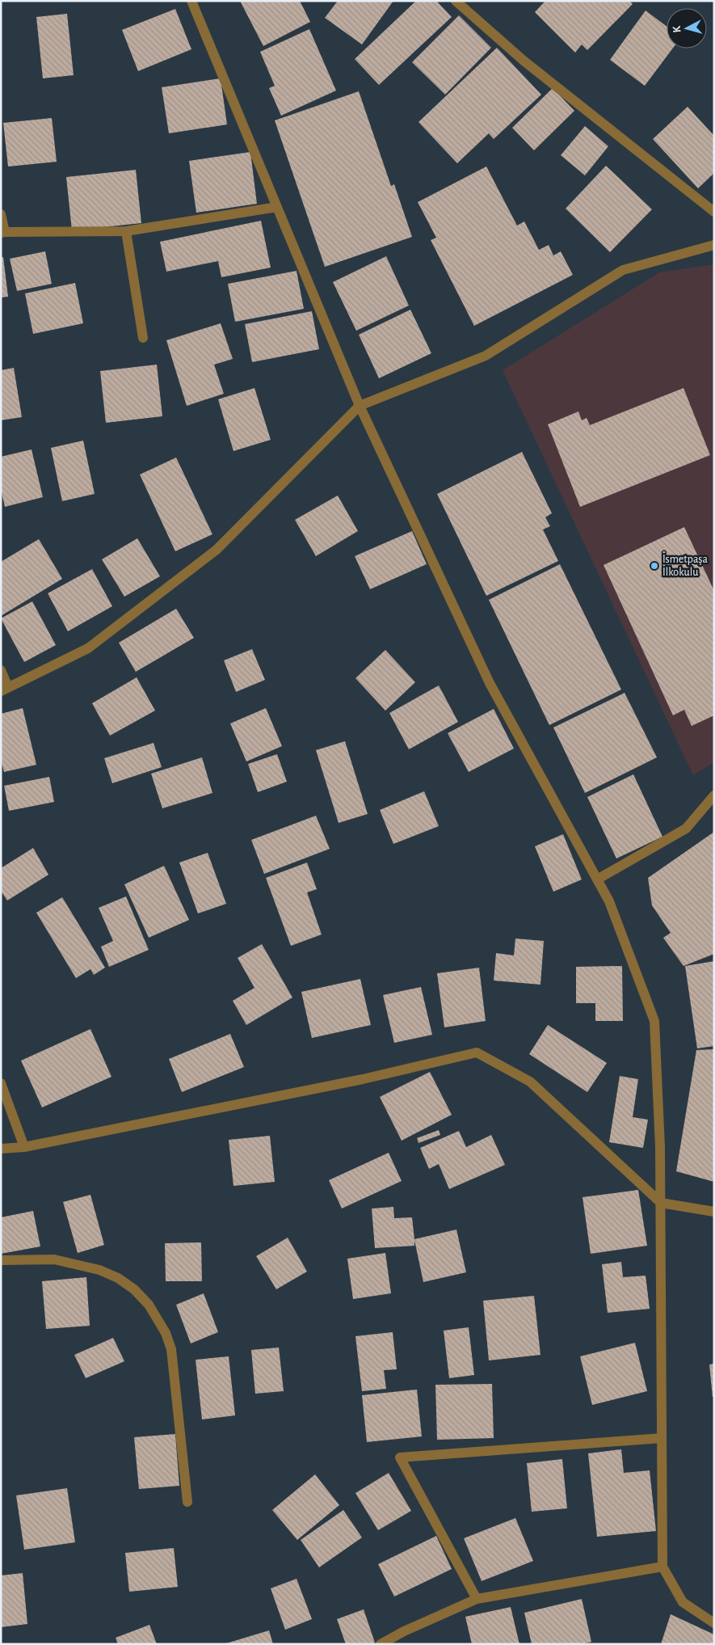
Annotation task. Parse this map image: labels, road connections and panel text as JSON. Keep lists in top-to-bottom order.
{
  "places": ["İsmetpaşa İlkokulu"],
  "north": "left"
}
